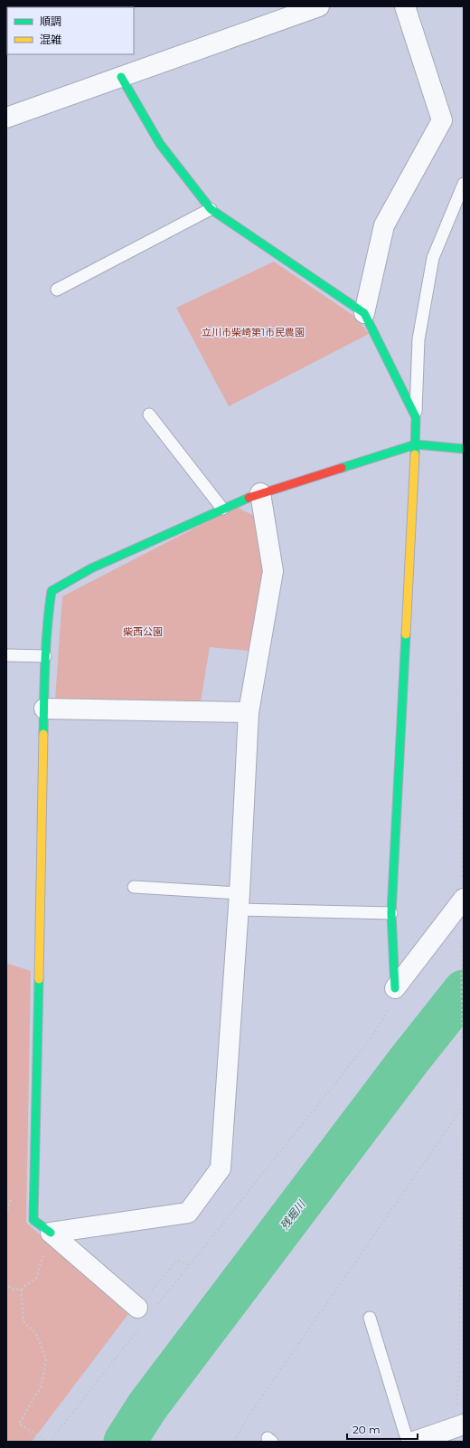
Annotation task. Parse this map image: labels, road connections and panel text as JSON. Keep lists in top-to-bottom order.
{
  "water": ["残堀川"],
  "parks": ["立川市柴崎第1市民農園", "柴西公園"],
  "legend": ["順調", "混雑"],
  "scale_bar": "20 m"
}
